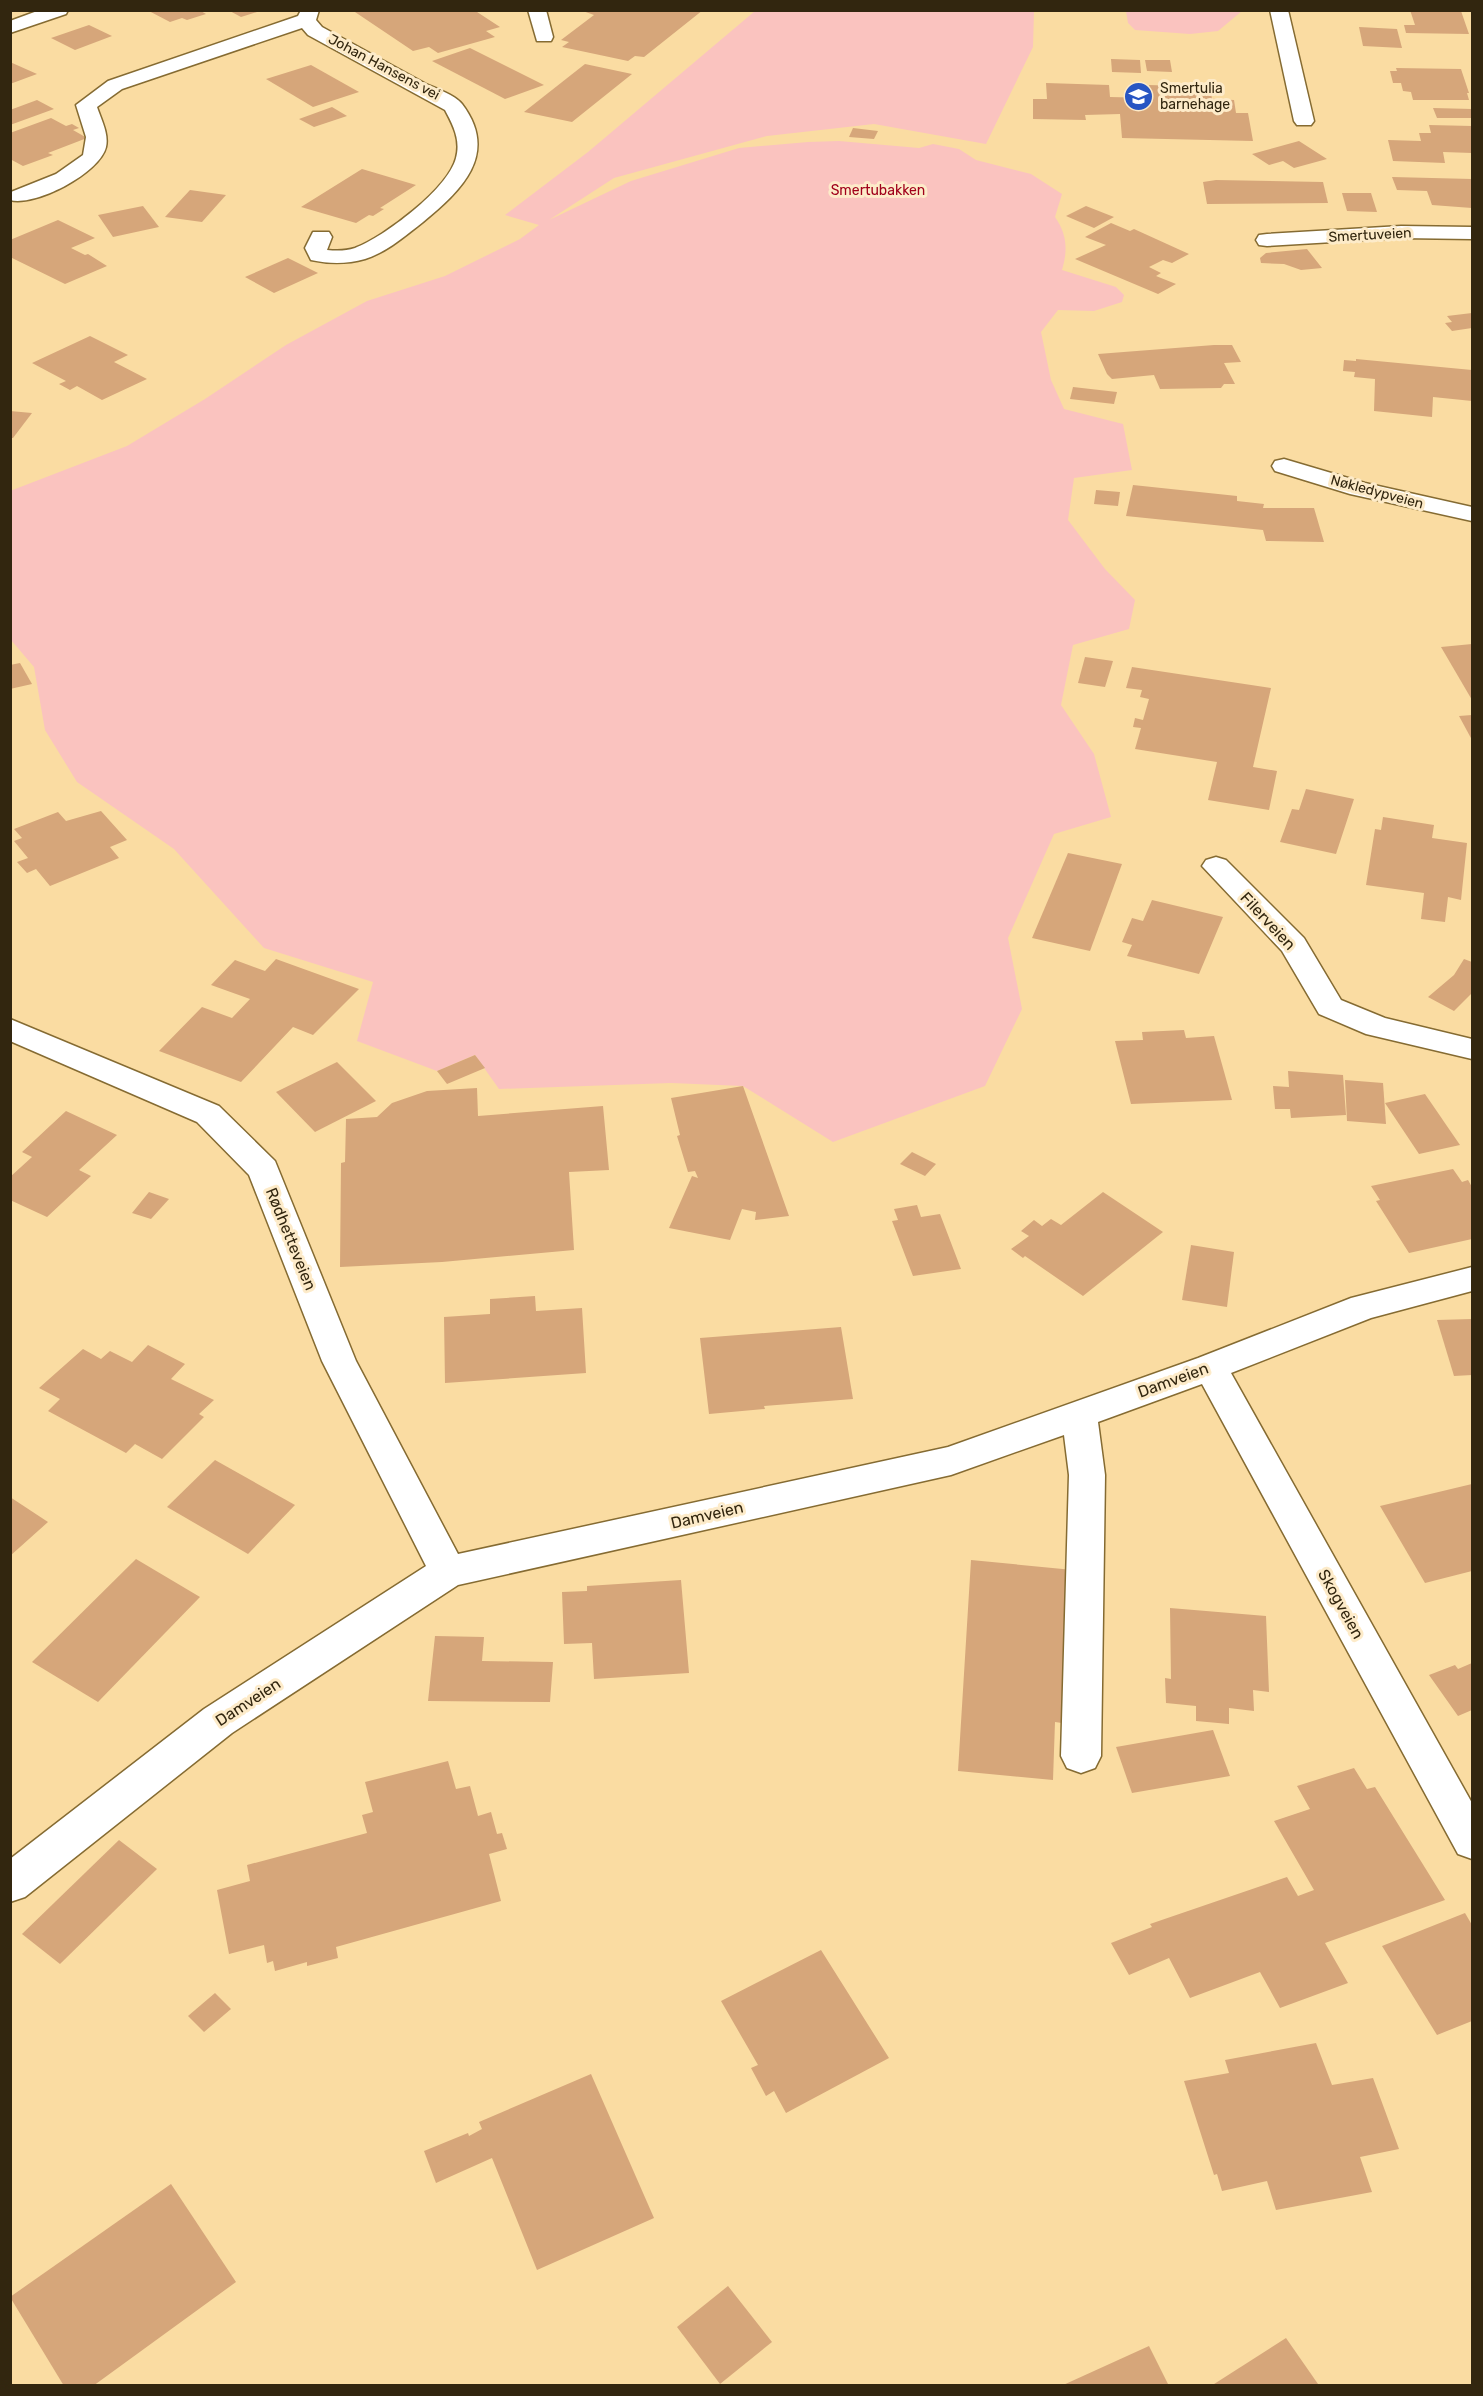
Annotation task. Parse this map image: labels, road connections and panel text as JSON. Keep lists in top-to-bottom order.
{
  "streets": {
    "street": [
      "Johan Hansens vei",
      "Smertuveien",
      "Nøkledypveien",
      "Filerveien",
      "Rødhetteveien",
      "Damveien",
      "Skogveien"
    ]
  },
  "crossings": [
    ["Rødhetteveien", "Damveien"],
    ["Damveien", "Skogveien"]
  ],
  "parks": ["Smertubakken"],
  "places": {
    "school or university": ["Smertulia barnehage"]
  }
}
